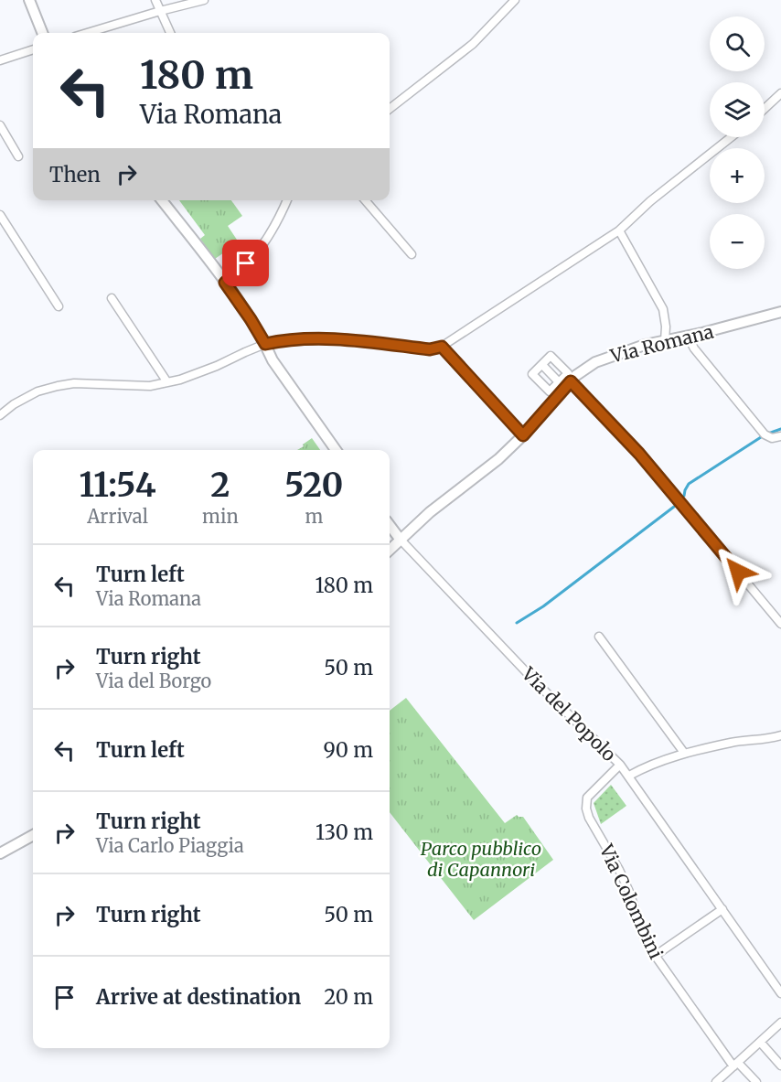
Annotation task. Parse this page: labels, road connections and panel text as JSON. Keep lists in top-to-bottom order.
{
  "streets": {
    "street": ["Via Romana", "Via del Popolo", "Via Colombini"]
  },
  "crossings": [
    ["Via Romana", "Via del Popolo"],
    ["Via del Popolo", "Via Colombini"]
  ],
  "parks": ["Parco pubblico di Capannori"],
  "page": {
    "map_buttons": ["+", "−"],
    "turn": ["180 m", "Via Romana"],
    "then": "Then",
    "eta": [
      "11:54",
      "Arrival",
      "2",
      "min",
      "520",
      "m"
    ],
    "list": [
      {
        "name": "Turn left",
        "note": "Via Romana",
        "value": "180 m"
      },
      {
        "name": "Turn right",
        "note": "Via del Borgo",
        "value": "50 m"
      },
      {
        "name": "Turn left",
        "value": "90 m"
      },
      {
        "name": "Turn right",
        "note": "Via Carlo Piaggia",
        "value": "130 m"
      },
      {
        "name": "Turn right",
        "value": "50 m"
      },
      {
        "name": "Arrive at destination",
        "value": "20 m"
      }
    ]
  }
}
